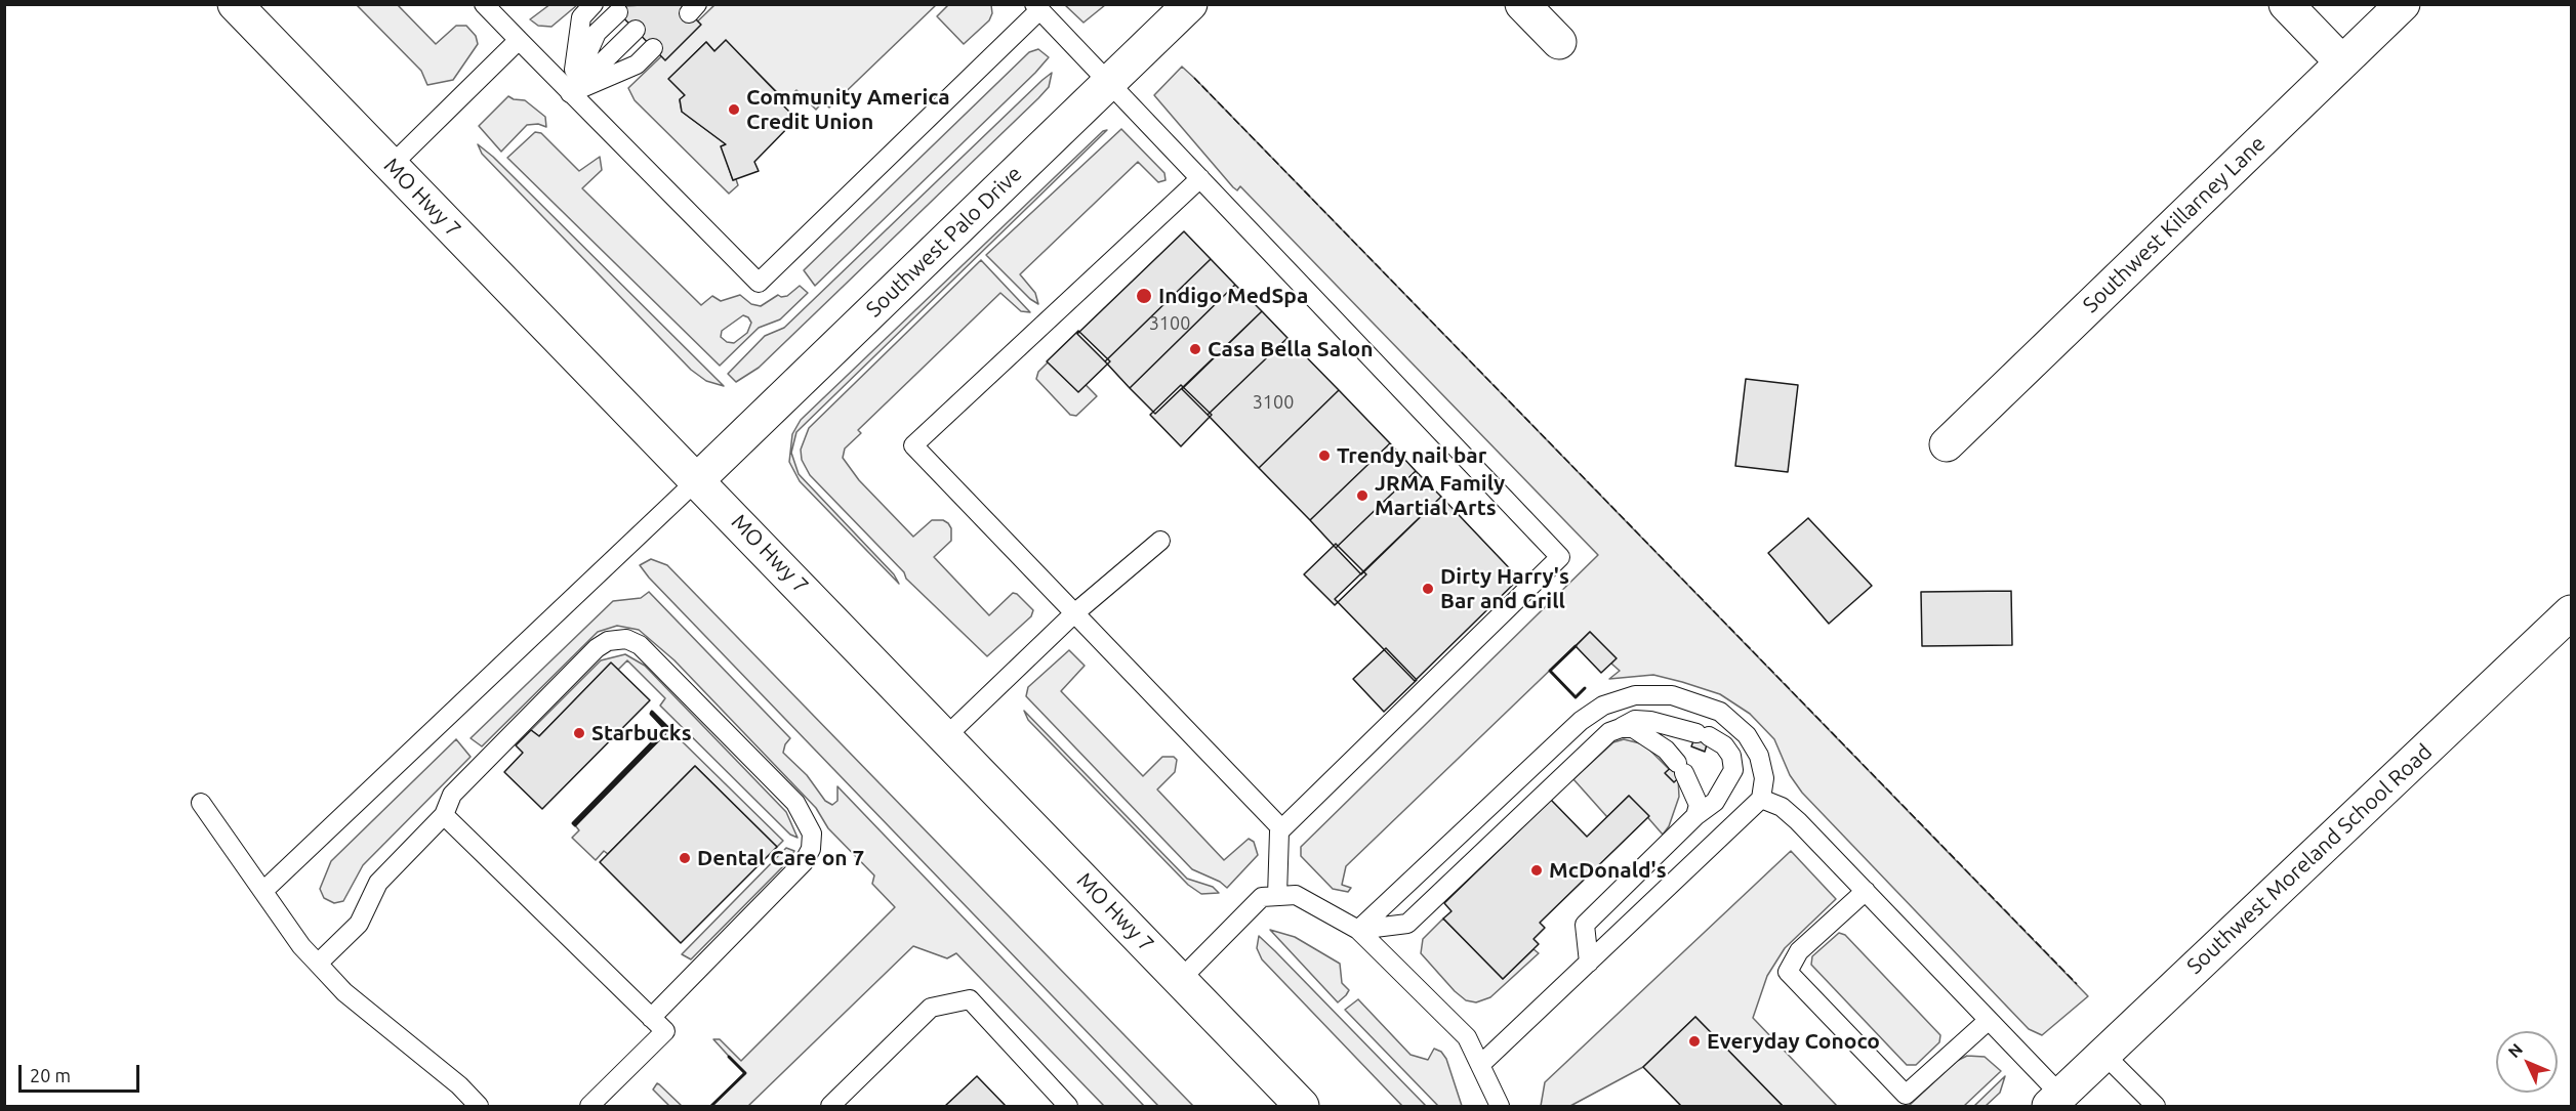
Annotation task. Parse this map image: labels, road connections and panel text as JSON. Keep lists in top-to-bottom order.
{
  "streets": {
    "main road": [
      "MO Hwy 7",
      "Southwest Killarney Lane",
      "Southwest Palo Drive",
      "Southwest Moreland School Road"
    ]
  },
  "crossings": [
    ["MO Hwy 7", "Southwest Palo Drive"]
  ],
  "places": [
    "Community America Credit Union",
    "Indigo MedSpa",
    "Casa Bella Salon",
    "Trendy nail bar",
    "JRMA Family Martial Arts",
    "Dirty Harry's Bar and Grill",
    "Starbucks",
    "Dental Care on 7",
    "McDonald's",
    "Everyday Conoco"
  ],
  "house_numbers": ["3100", "3100"],
  "scale_bar": "20 m",
  "north": "top left"
}
